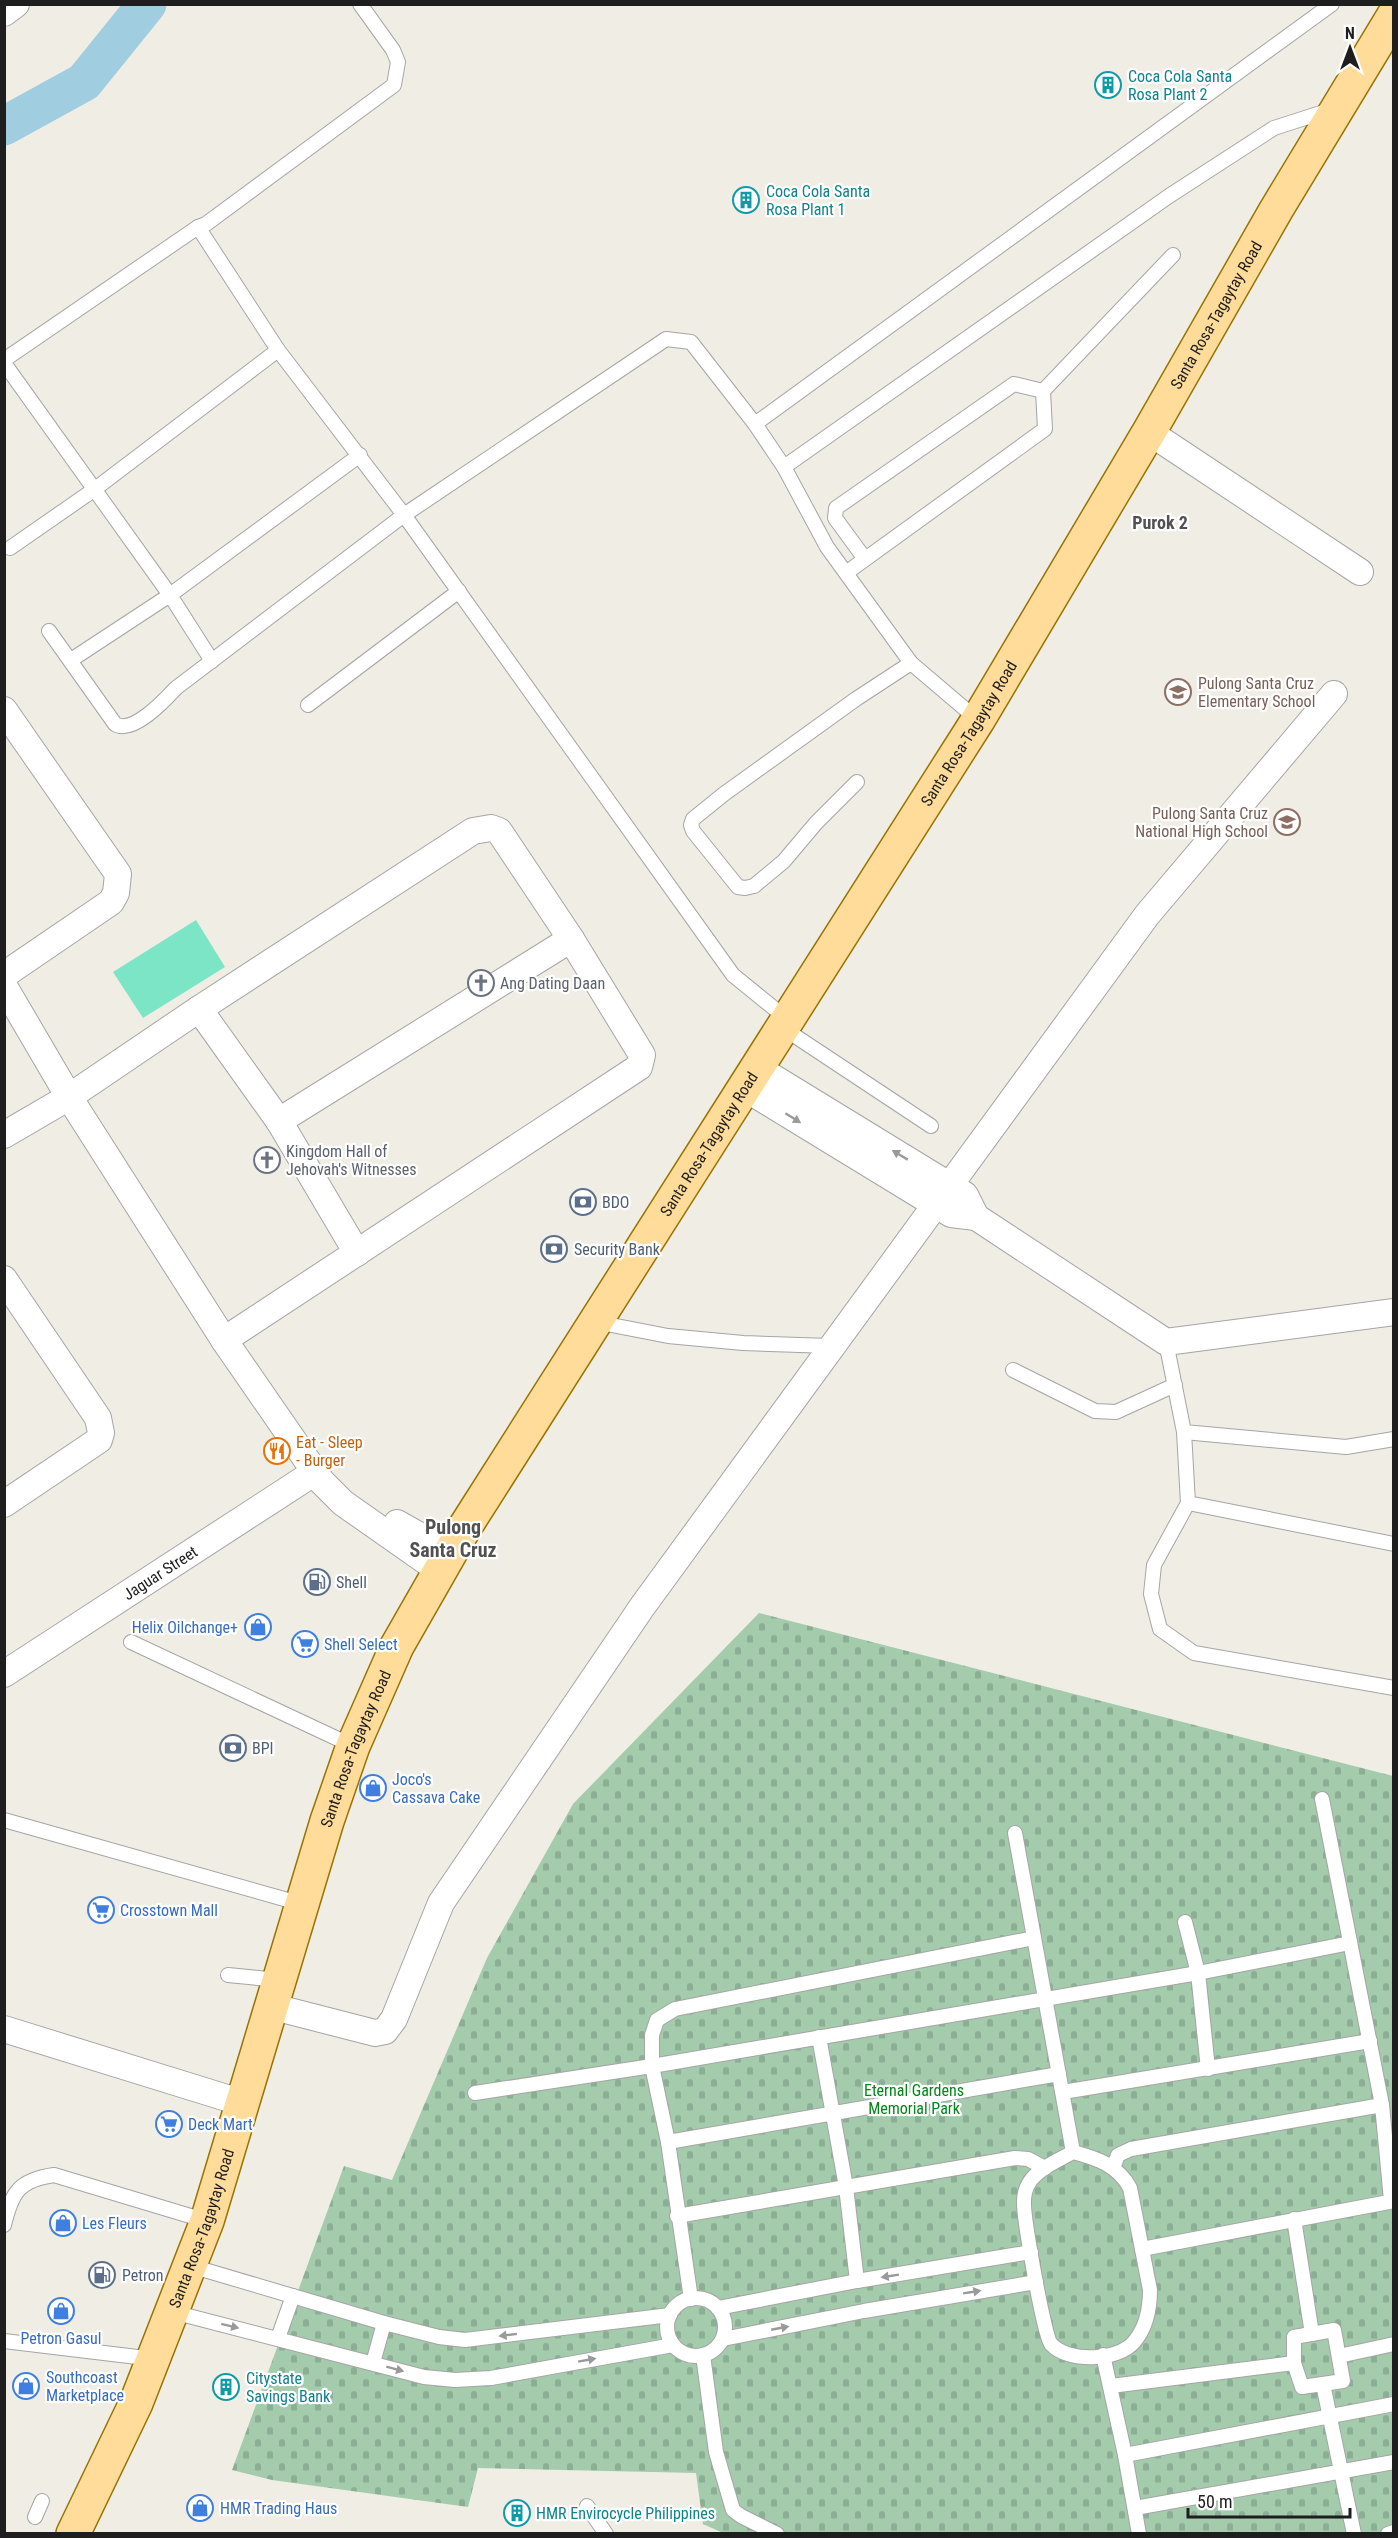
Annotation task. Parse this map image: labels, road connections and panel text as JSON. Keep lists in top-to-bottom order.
{
  "streets": {
    "main road": ["Santa Rosa-Tagaytay Road"],
    "street": ["Jaguar Street"]
  },
  "districts": ["Purok 2", "Pulong Santa Cruz"],
  "parks": ["Eternal Gardens Memorial Park"],
  "places": {
    "building": [
      "Coca Cola Santa Rosa Plant 2",
      "Coca Cola Santa Rosa Plant 1",
      "Citystate Savings Bank",
      "HMR Envirocycle Philippines"
    ],
    "school or university": ["Pulong Santa Cruz Elementary School", "Pulong Santa Cruz National High School"],
    "church": ["Ang Dating Daan", "Kingdom Hall of Jehovah's Witnesses"],
    "bank": ["BDO", "Security Bank", "BPI"],
    "restaurant": ["Eat - Sleep - Burger"],
    "fuel station": ["Shell", "Petron"],
    "shop": [
      "Helix Oilchange+",
      "Joco's Cassava Cake",
      "Les Fleurs",
      "Petron Gasul",
      "Southcoast Marketplace",
      "HMR Trading Haus"
    ],
    "supermarket": ["Shell Select", "Crosstown Mall", "Deck Mart"]
  },
  "scale_bar": "50 m",
  "north": "top"
}
